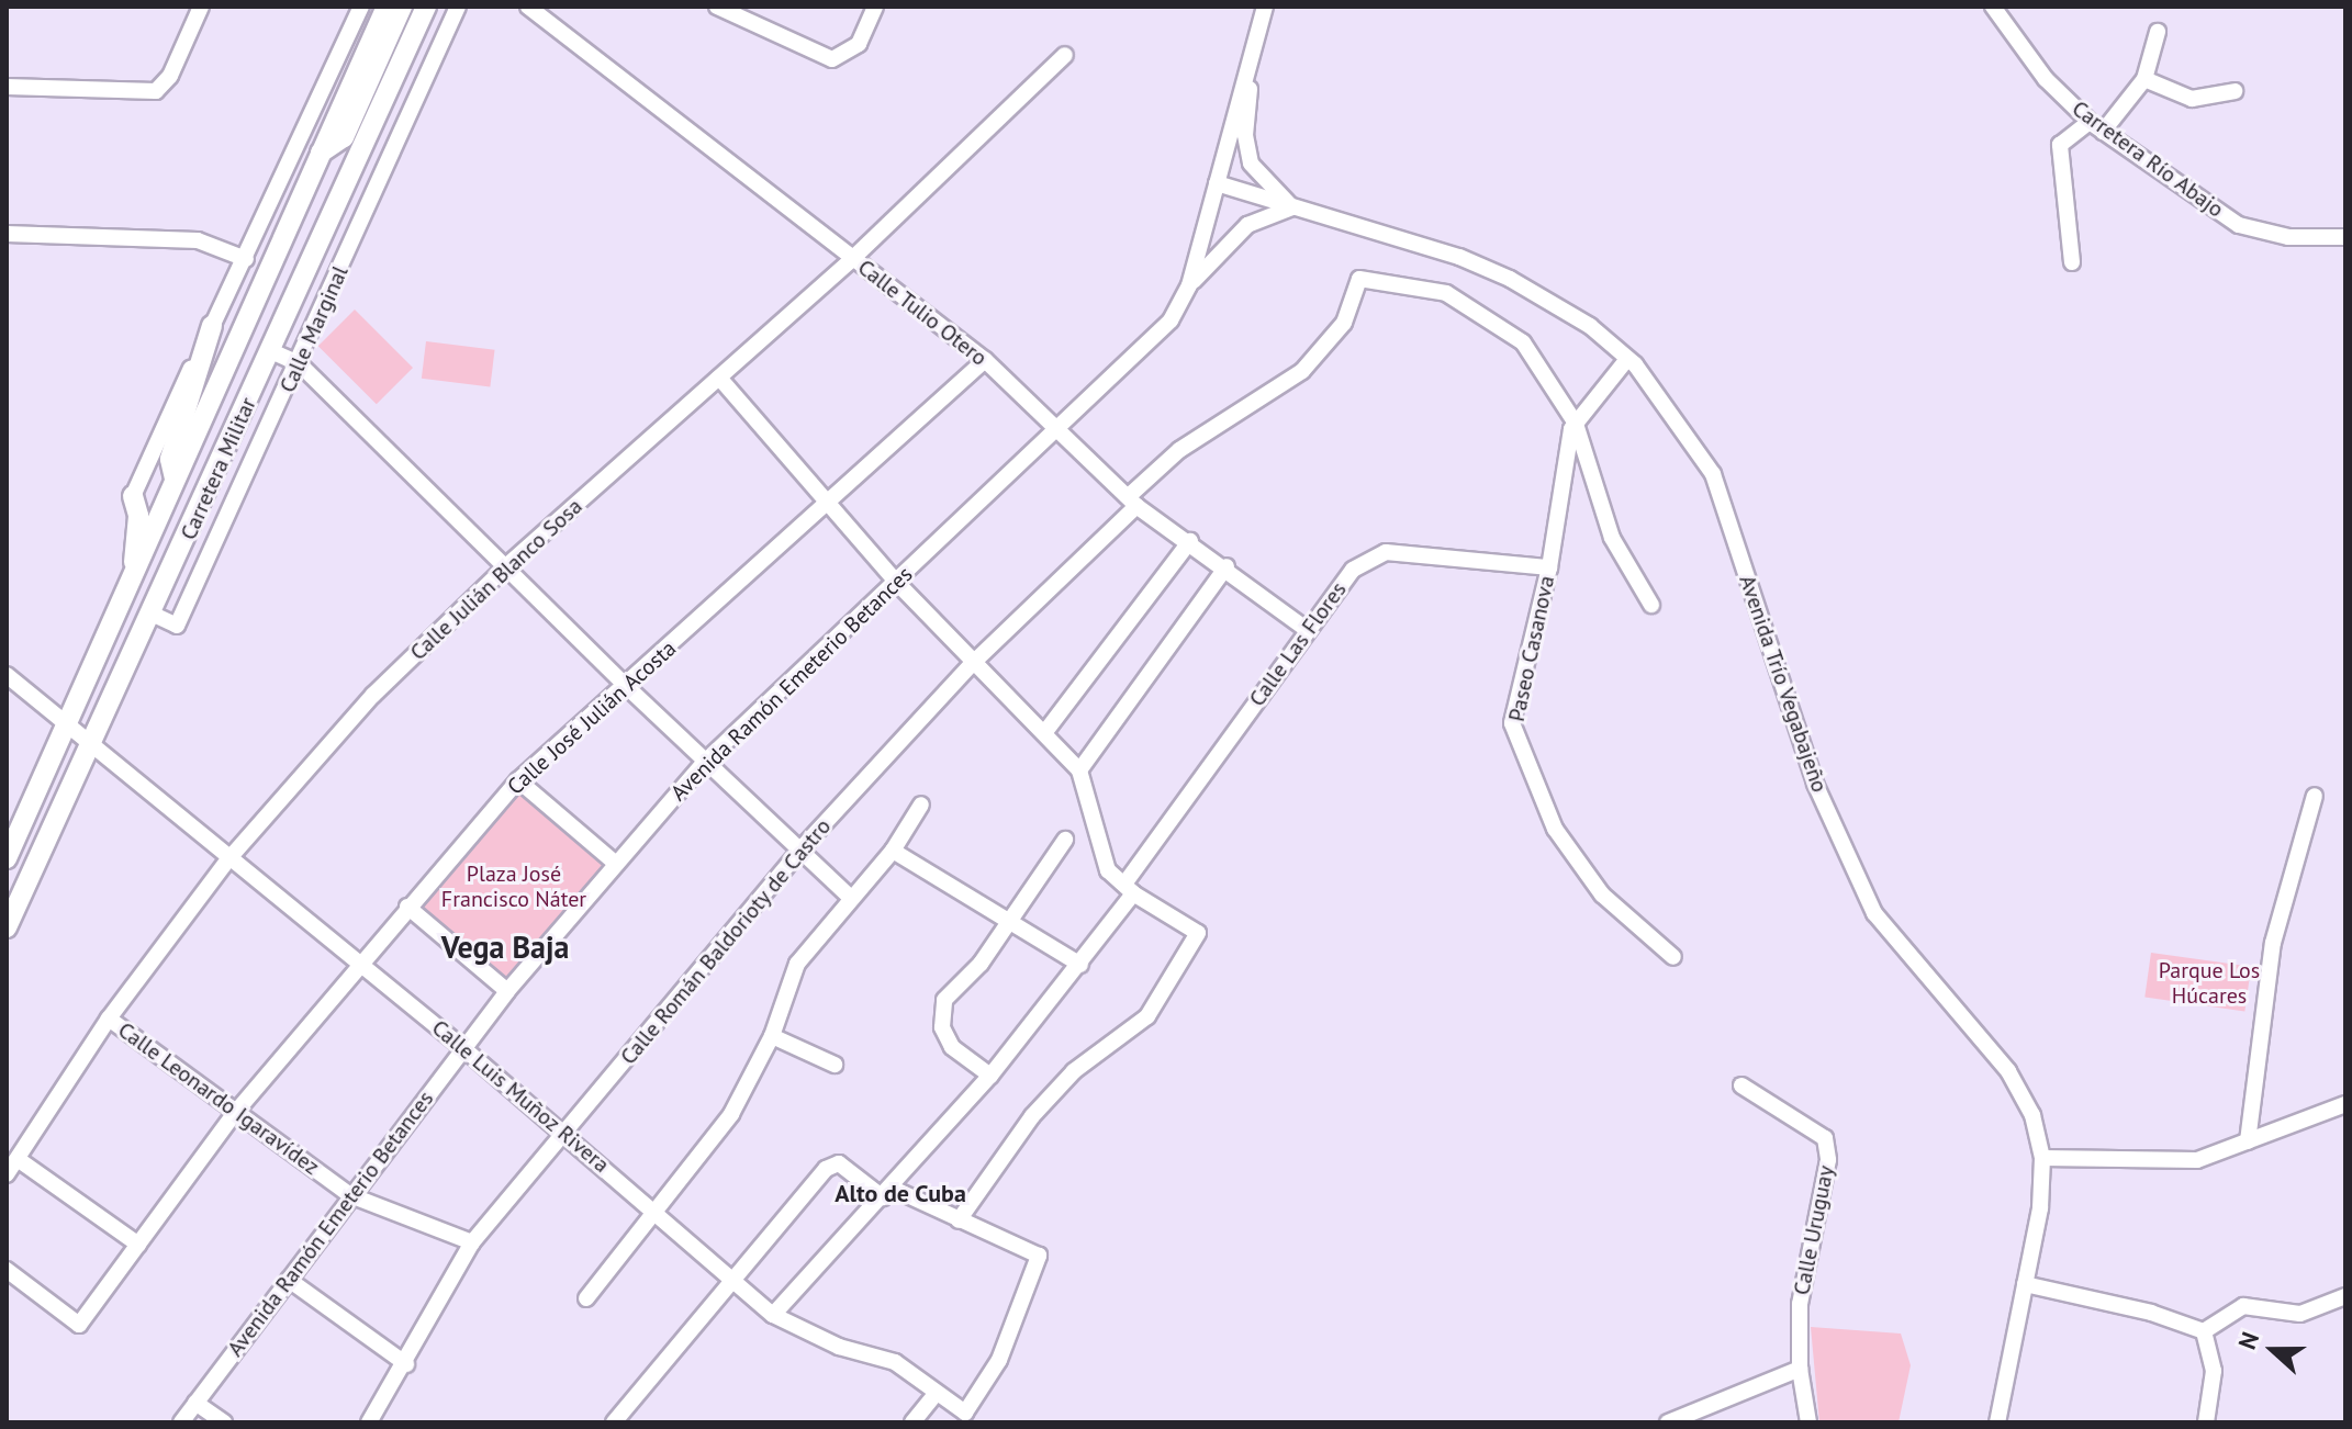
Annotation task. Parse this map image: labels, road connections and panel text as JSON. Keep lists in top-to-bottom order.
{
  "streets": {
    "main road": ["Carretera Militar"],
    "street": [
      "Carretera Río Abajo",
      "Calle Tulio Otero",
      "Calle Marginal",
      "Calle Julián Blanco Sosa",
      "Calle Las Flores",
      "Paseo Casanova",
      "Avenida Ramón Emeterio Betances",
      "Avenida Trío Vegabajeño",
      "Calle José Julián Acosta",
      "Calle Román Baldorioty de Castro",
      "Calle Luis Muñoz Rivera",
      "Calle Leonardo Igaravídez",
      "Calle Uruguay"
    ]
  },
  "crossings": [
    ["Calle Tulio Otero", "Calle Julián Blanco Sosa"],
    ["Calle Tulio Otero", "Calle Las Flores"],
    ["Calle Tulio Otero", "Avenida Ramón Emeterio Betances"],
    ["Calle Tulio Otero", "Calle José Julián Acosta"],
    ["Calle Tulio Otero", "Calle Román Baldorioty de Castro"],
    ["Calle Marginal", "Carretera Militar"],
    ["Carretera Militar", "Calle Luis Muñoz Rivera"],
    ["Calle Julián Blanco Sosa", "Calle Luis Muñoz Rivera"],
    ["Calle Julián Blanco Sosa", "Calle Leonardo Igaravídez"],
    ["Calle Las Flores", "Paseo Casanova"],
    ["Calle Las Flores", "Calle Luis Muñoz Rivera"],
    ["Paseo Casanova", "Avenida Trío Vegabajeño"],
    ["Paseo Casanova", "Calle Román Baldorioty de Castro"],
    ["Avenida Ramón Emeterio Betances", "Avenida Trío Vegabajeño"],
    ["Avenida Ramón Emeterio Betances", "Calle Luis Muñoz Rivera"],
    ["Avenida Ramón Emeterio Betances", "Calle Leonardo Igaravídez"],
    ["Calle José Julián Acosta", "Calle Luis Muñoz Rivera"],
    ["Calle José Julián Acosta", "Calle Leonardo Igaravídez"],
    ["Calle Román Baldorioty de Castro", "Calle Luis Muñoz Rivera"],
    ["Calle Román Baldorioty de Castro", "Calle Leonardo Igaravídez"]
  ],
  "districts": ["Vega Baja", "Alto de Cuba"],
  "parks": ["Plaza José Francisco Náter", "Parque Los Húcares"],
  "north": "left"
}
